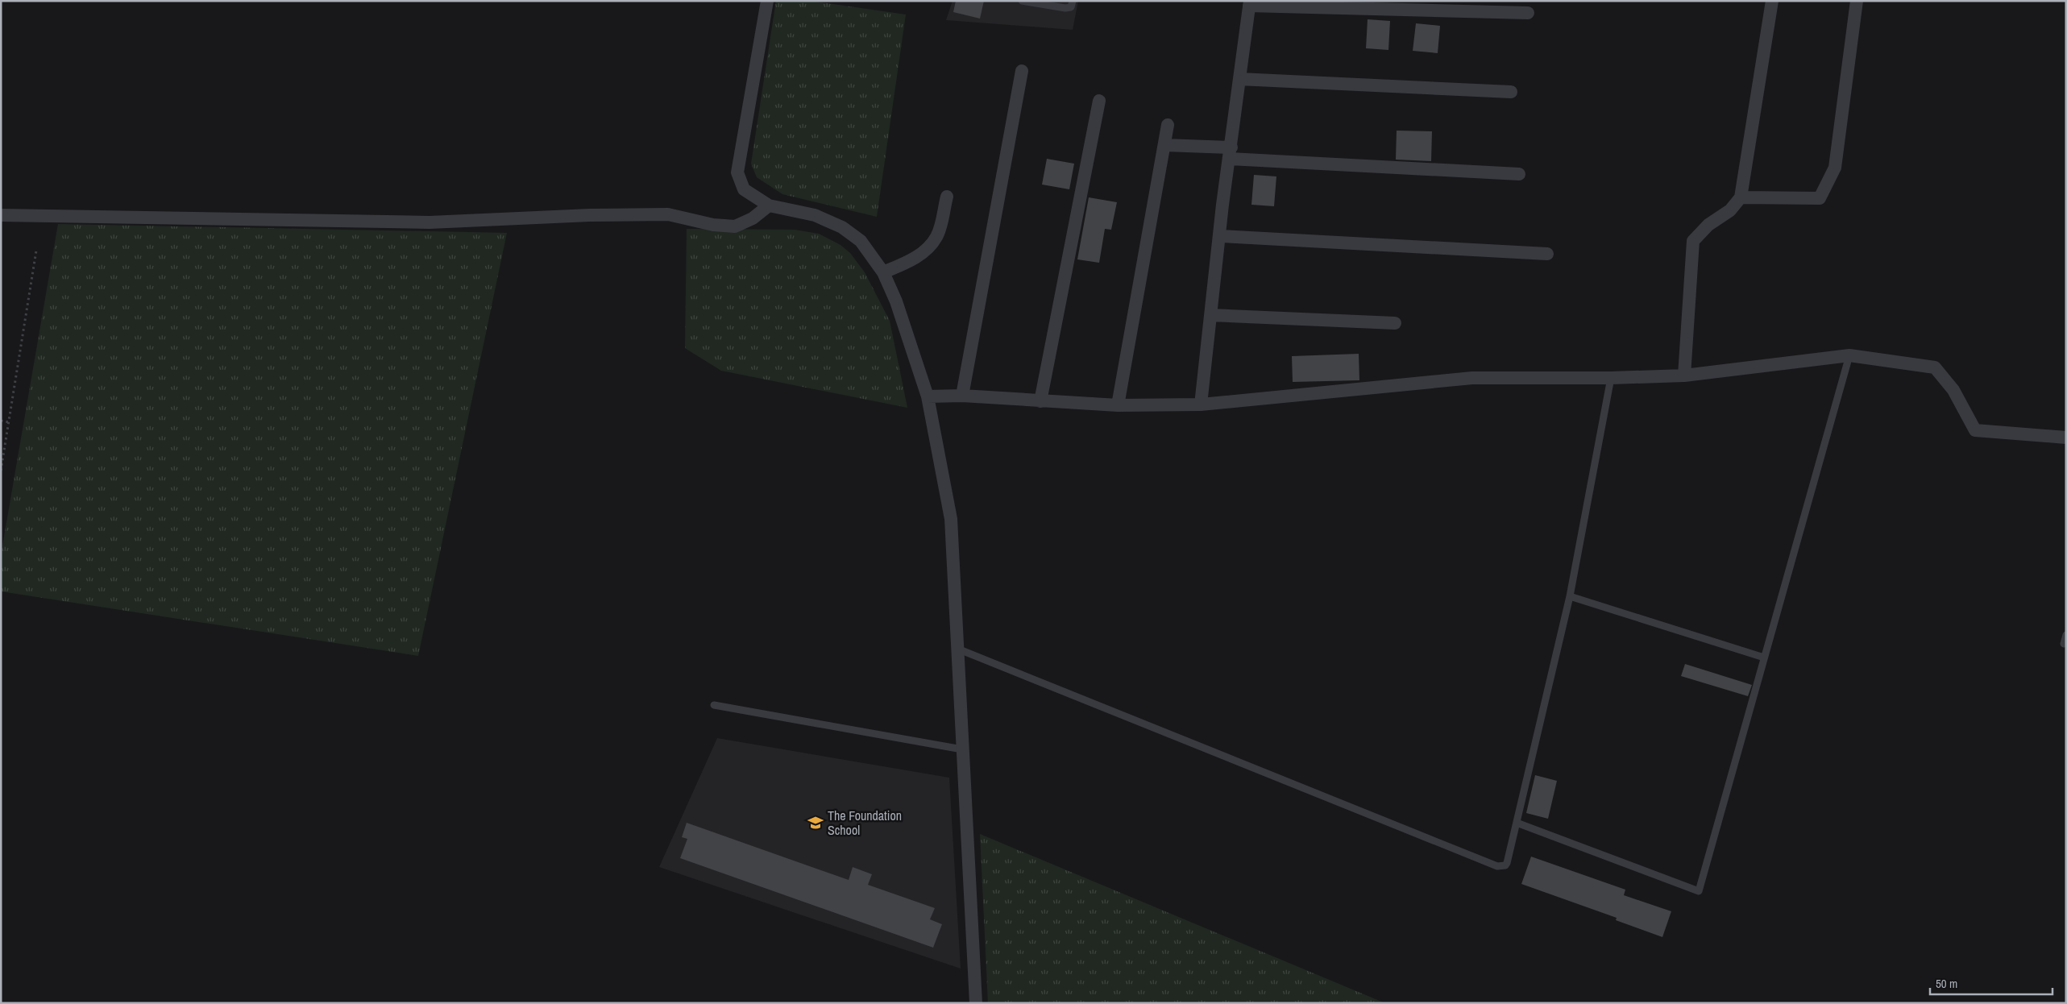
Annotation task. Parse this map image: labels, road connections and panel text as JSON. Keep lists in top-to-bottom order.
{
  "places": {
    "school or university": ["The Foundation School"]
  },
  "scale_bar": "50 m"
}
